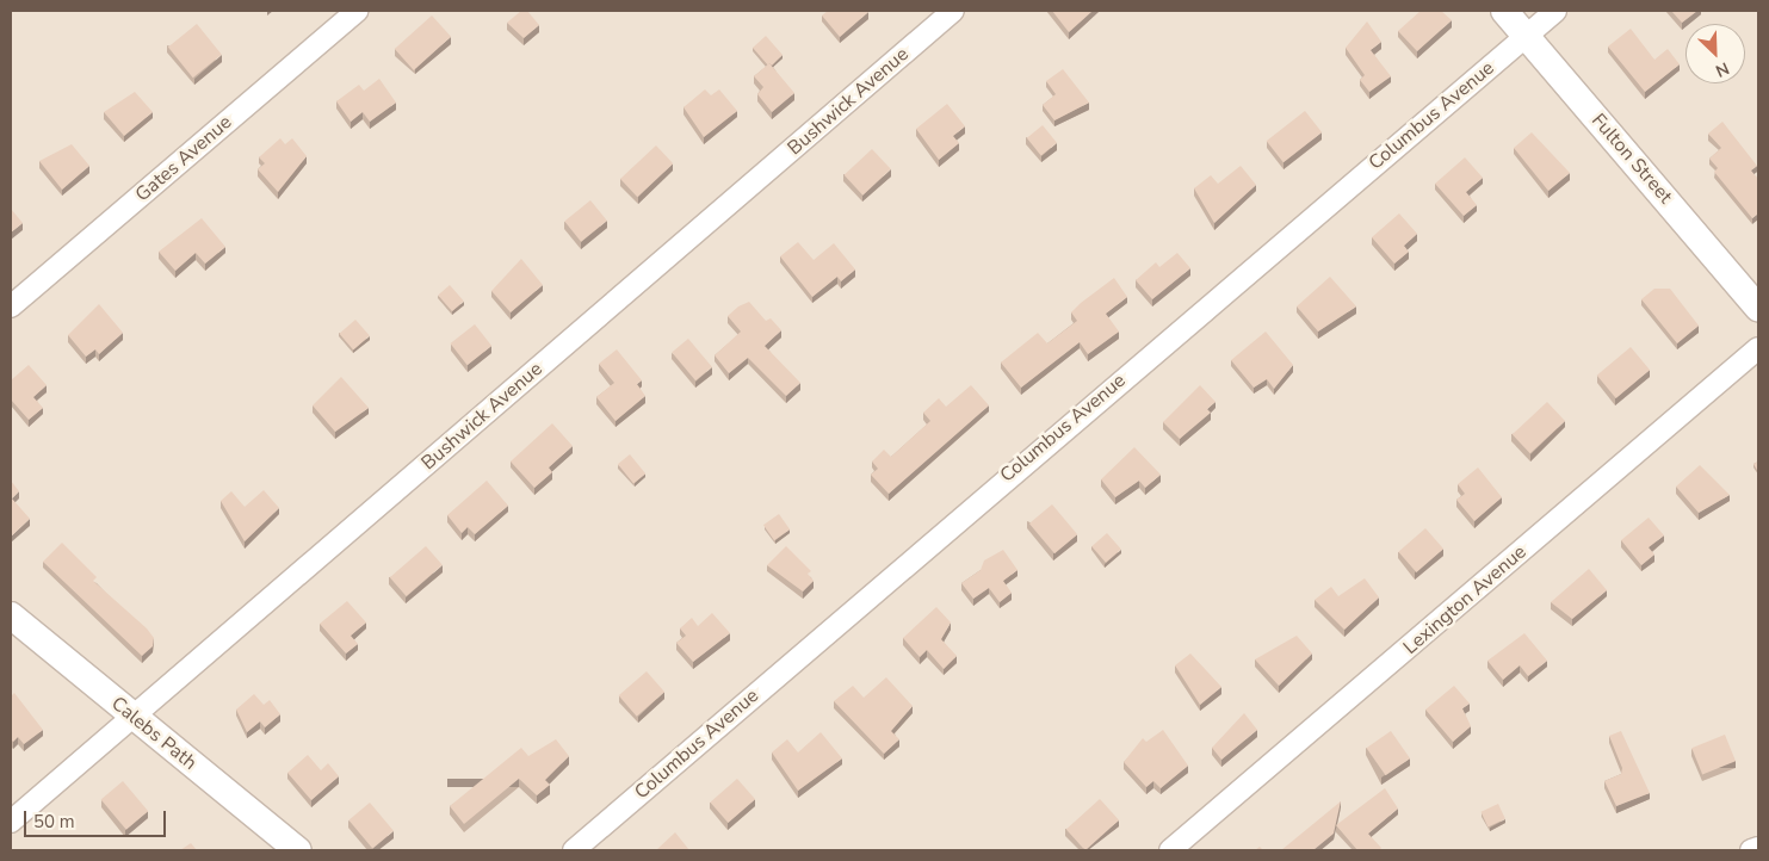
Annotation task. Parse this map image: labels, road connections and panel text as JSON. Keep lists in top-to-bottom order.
{
  "streets": {
    "street": [
      "Bushwick Avenue",
      "Columbus Avenue",
      "Gates Avenue",
      "Fulton Street",
      "Lexington Avenue",
      "Calebs Path"
    ]
  },
  "crossings": [
    ["Bushwick Avenue", "Calebs Path"],
    ["Columbus Avenue", "Fulton Street"]
  ],
  "scale_bar": "50 m",
  "north": "bottom right"
}
